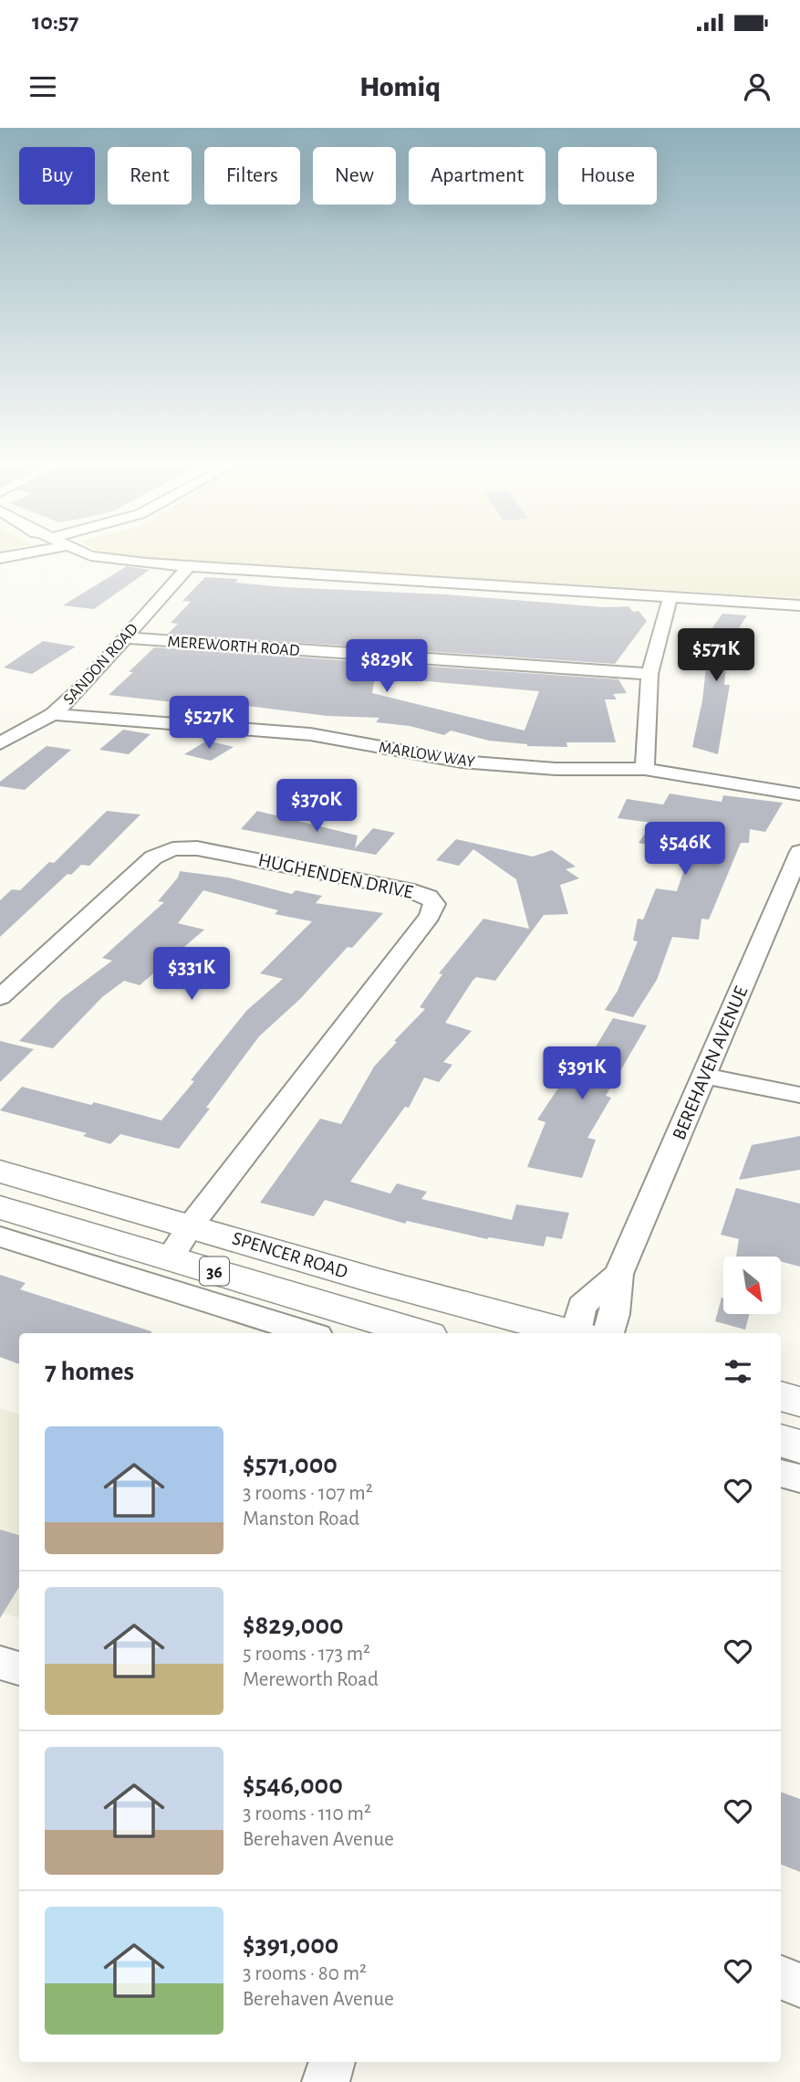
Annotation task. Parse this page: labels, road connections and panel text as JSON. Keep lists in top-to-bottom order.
{
  "streets": {
    "main road": ["SPENCER ROAD", "36"],
    "street": [
      "MEREWORTH ROAD",
      "SANDON ROAD",
      "MARLOW WAY",
      "HUGHENDEN DRIVE",
      "BEREHAVEN AVENUE"
    ]
  },
  "crossings": [
    ["MEREWORTH ROAD", "SANDON ROAD"],
    ["SANDON ROAD", "MARLOW WAY"],
    ["HUGHENDEN DRIVE", "SPENCER ROAD"]
  ],
  "north": "bottom right",
  "page": {
    "status": "10:57",
    "header": "Homiq",
    "chip": [
      "Buy",
      "Rent",
      "Filters",
      "New",
      "Apartment",
      "House"
    ],
    "price": [
      "$571K",
      "$829K",
      "$527K",
      "$370K",
      "$546K",
      "$331K",
      "$391K"
    ],
    "heading": "7 homes",
    "list": [
      {
        "name": "$571,000",
        "note": "3 rooms · 107 m² · Manston Road"
      },
      {
        "name": "$829,000",
        "note": "5 rooms · 173 m² · Mereworth Road"
      },
      {
        "name": "$546,000",
        "note": "3 rooms · 110 m² · Berehaven Avenue"
      },
      {
        "name": "$391,000",
        "note": "3 rooms · 80 m² · Berehaven Avenue"
      }
    ]
  }
}
